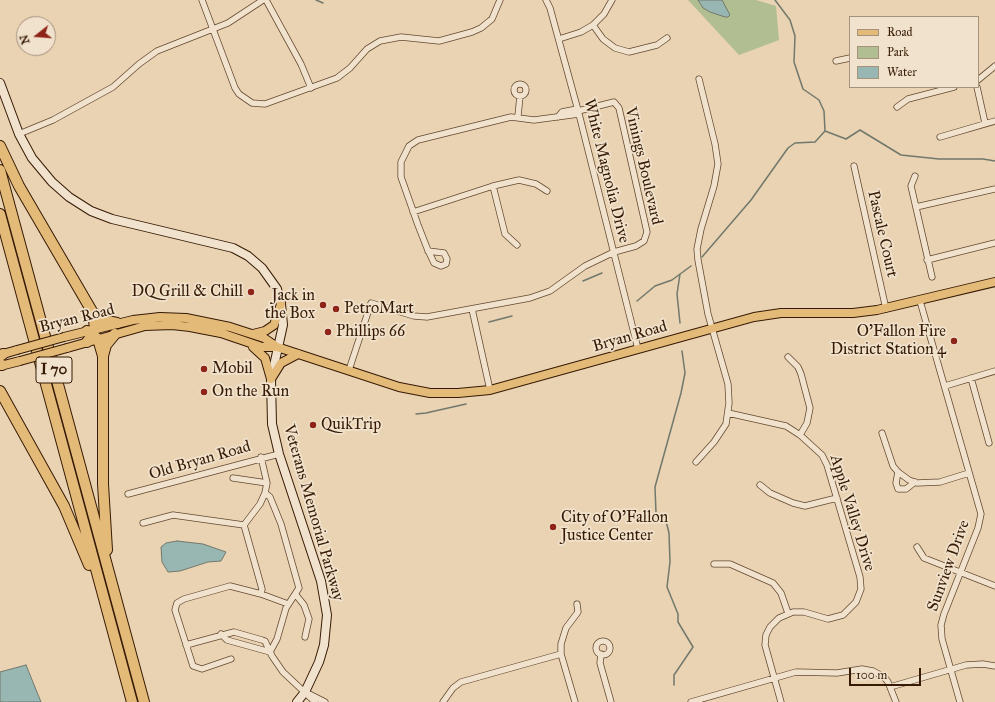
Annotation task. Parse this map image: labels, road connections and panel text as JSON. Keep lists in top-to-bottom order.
{
  "streets": {
    "highway": ["I 70"],
    "main road": ["Bryan Road"],
    "street": [
      "Vinings Boulevard",
      "White Magnolia Drive",
      "Pascale Court",
      "Old Bryan Road",
      "Veterans Memorial Parkway",
      "Apple Valley Drive",
      "Sunview Drive"
    ]
  },
  "crossings": [
    ["Vinings Boulevard", "White Magnolia Drive"],
    ["White Magnolia Drive", "Bryan Road"],
    ["Pascale Court", "Bryan Road"],
    ["Bryan Road", "Veterans Memorial Parkway"],
    ["Bryan Road", "Sunview Drive"],
    ["Old Bryan Road", "Veterans Memorial Parkway"]
  ],
  "places": [
    "DQ Grill & Chill",
    "Jack in the Box",
    "PetroMart",
    "Phillips 66",
    "O'Fallon Fire District Station 4",
    "Mobil",
    "On the Run",
    "QuikTrip",
    "City of O'Fallon Justice Center"
  ],
  "legend": ["Road", "Park", "Water"],
  "scale_bar": "100 m",
  "north": "left"
}
